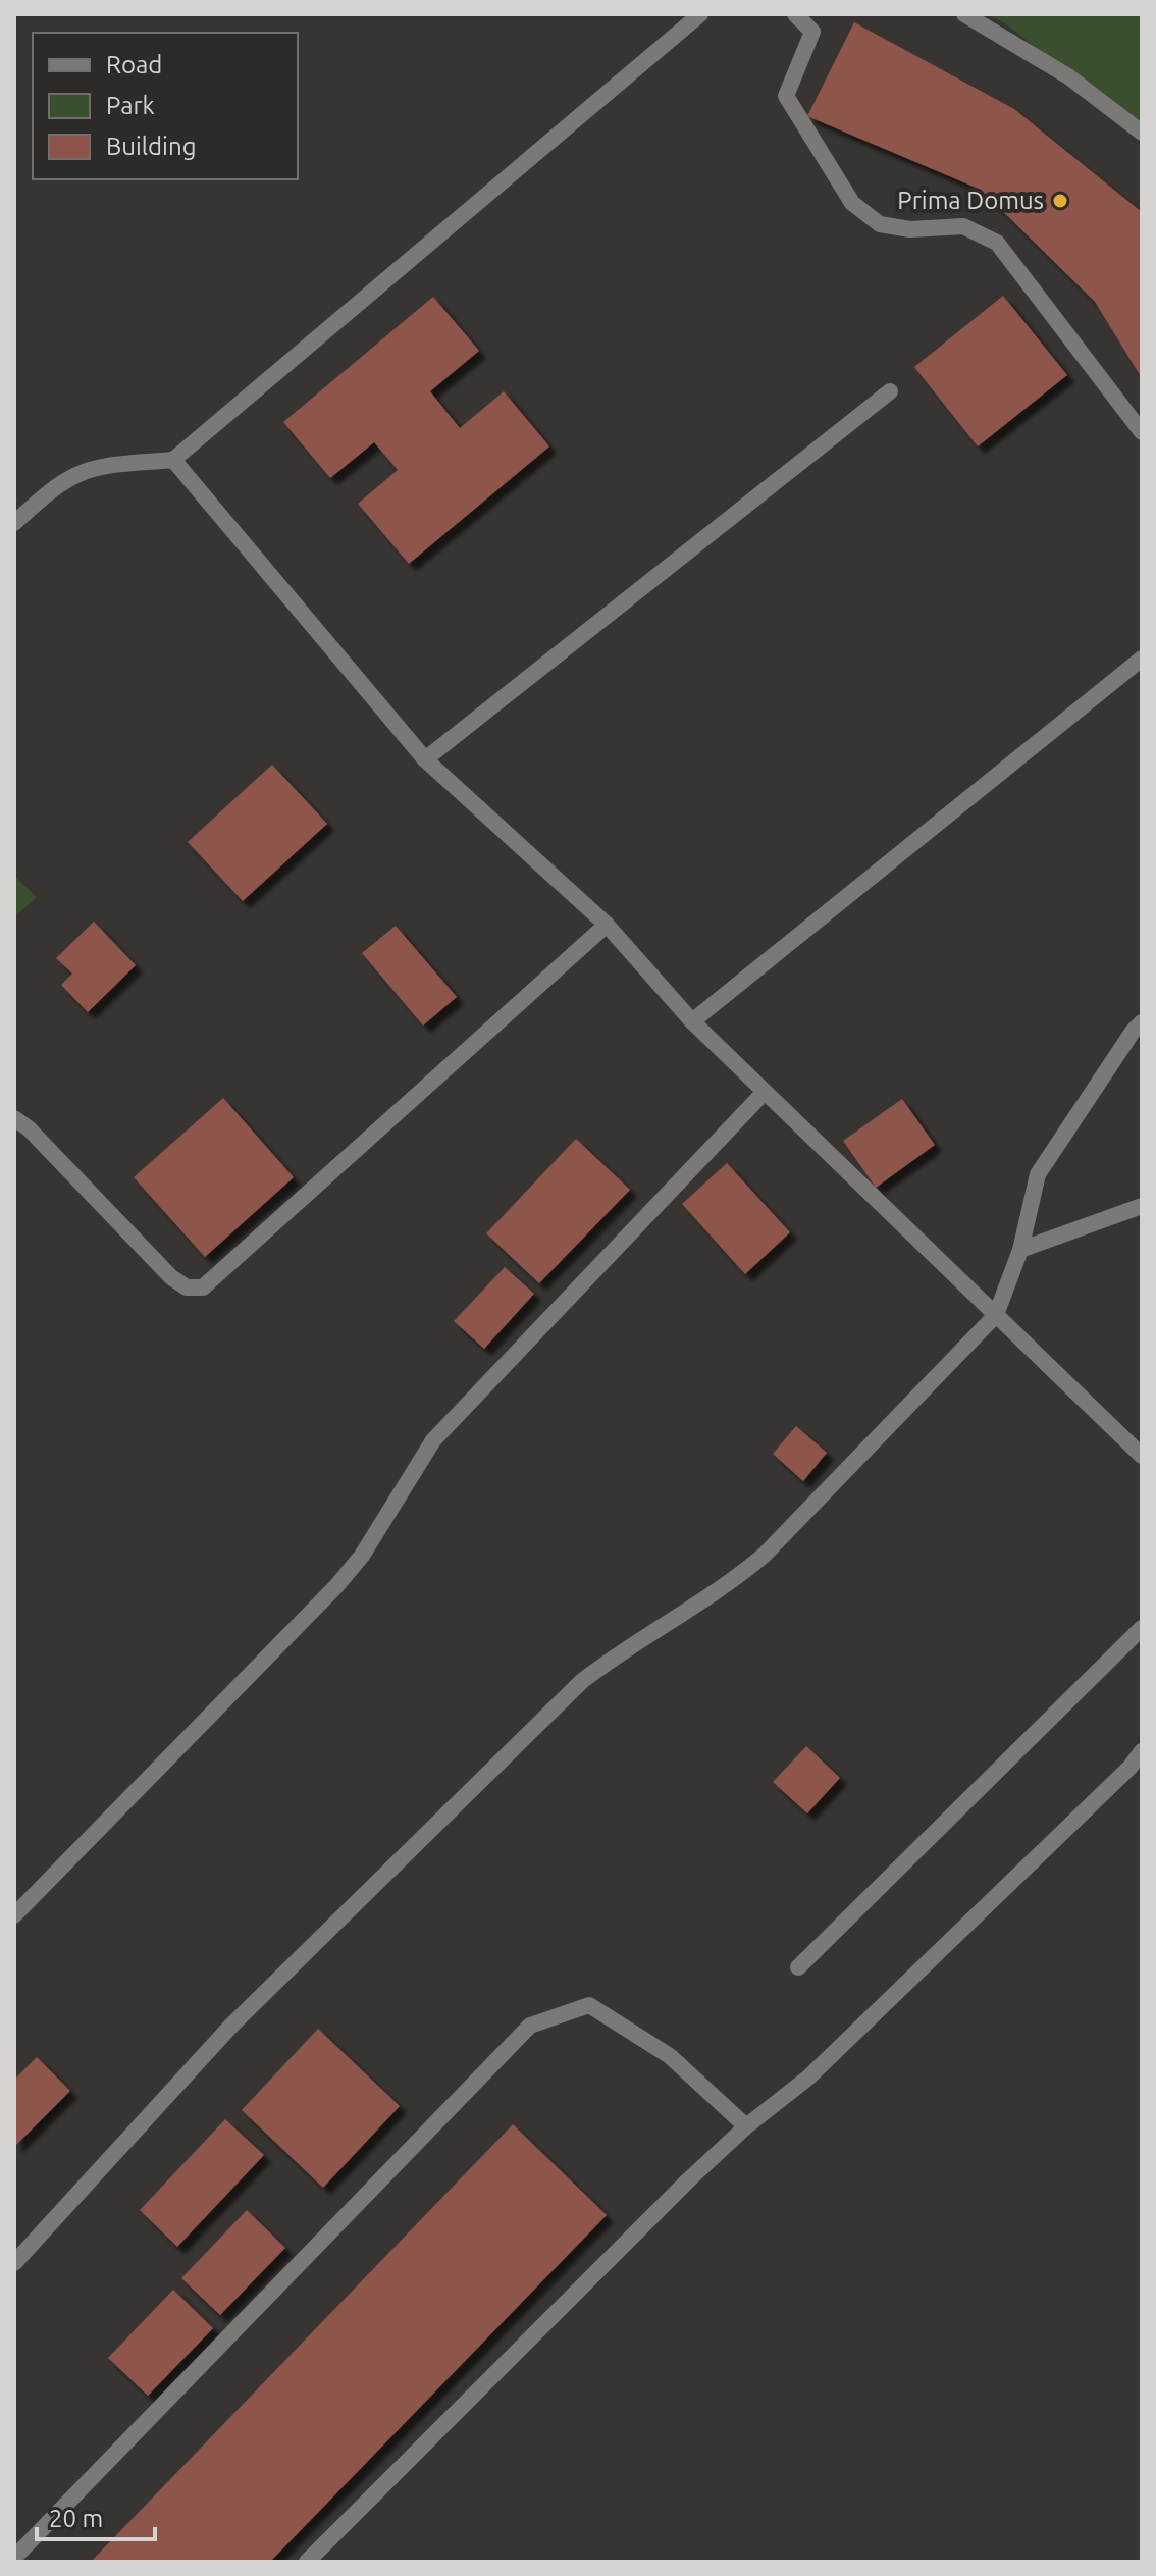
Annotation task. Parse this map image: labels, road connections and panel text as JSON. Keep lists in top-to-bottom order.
{
  "places": ["Prima Domus"],
  "legend": ["Road", "Park", "Building"],
  "scale_bar": "20 m"
}
